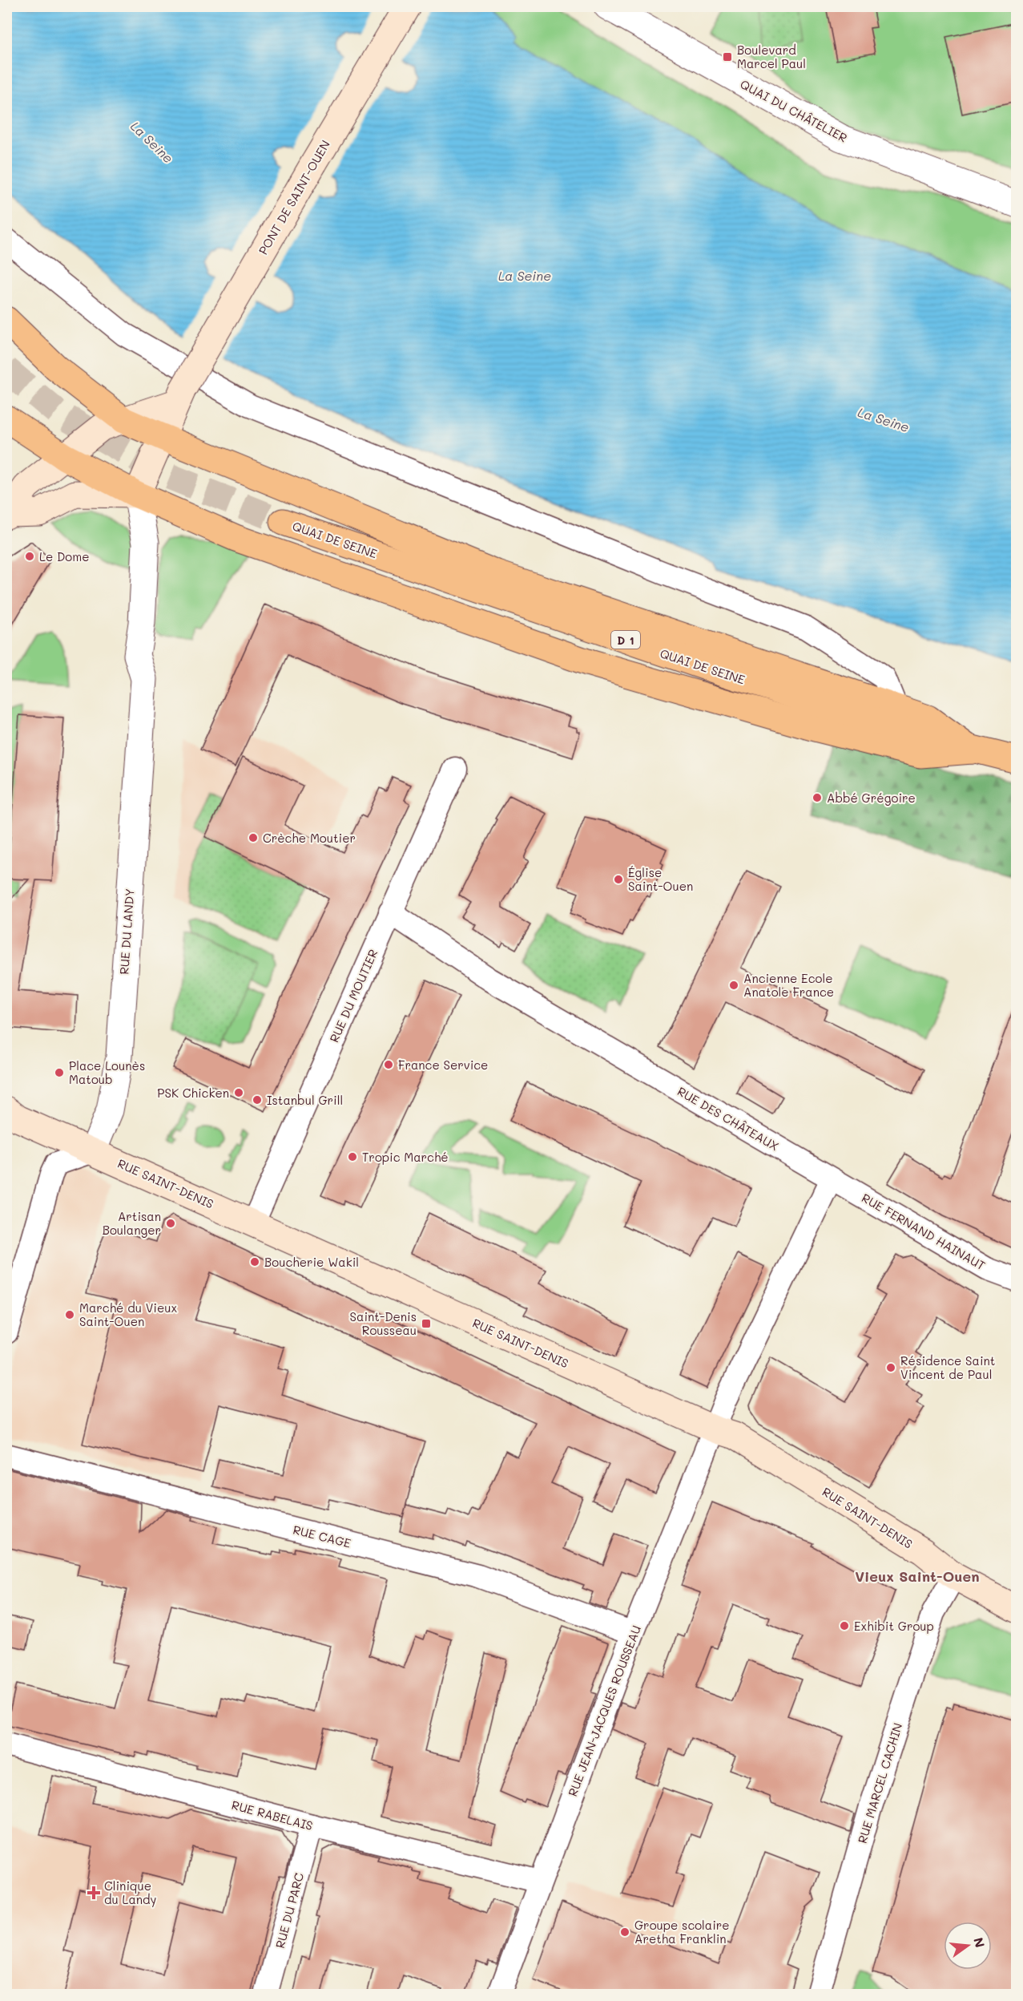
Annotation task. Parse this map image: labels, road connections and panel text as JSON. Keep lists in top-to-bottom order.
{
  "streets": {
    "main road": [
      "PONT DE SAINT-OUEN",
      "QUAI DE SEINE",
      "D 1",
      "RUE SAINT-DENIS"
    ],
    "street": [
      "QUAI DU CHÂTELIER",
      "RUE DU LANDY",
      "RUE DU MOUTIER",
      "RUE DES CHÂTEAUX",
      "RUE FERNAND HAINAUT",
      "RUE CAGE",
      "RUE JEAN-JACQUES ROUSSEAU",
      "RUE MARCEL CACHIN",
      "RUE RABELAIS",
      "RUE DU PARC"
    ]
  },
  "crossings": [
    ["PONT DE SAINT-OUEN", "RUE DU LANDY"],
    ["RUE DU LANDY", "RUE SAINT-DENIS"],
    ["RUE DU MOUTIER", "RUE DES CHÂTEAUX"],
    ["RUE DU MOUTIER", "RUE SAINT-DENIS"],
    ["RUE DES CHÂTEAUX", "RUE FERNAND HAINAUT"],
    ["RUE SAINT-DENIS", "RUE JEAN-JACQUES ROUSSEAU"],
    ["RUE SAINT-DENIS", "RUE MARCEL CACHIN"],
    ["RUE CAGE", "RUE JEAN-JACQUES ROUSSEAU"],
    ["RUE JEAN-JACQUES ROUSSEAU", "RUE RABELAIS"],
    ["RUE RABELAIS", "RUE DU PARC"]
  ],
  "districts": ["Vieux Saint-Ouen"],
  "water": ["La Seine"],
  "places": {
    "transit": ["Boulevard Marcel Paul", "Saint-Denis Rousseau"],
    "other": [
      "Le Dome",
      "Abbé Grégoire",
      "Crèche Moutier",
      "Église Saint-Ouen",
      "Ancienne Ecole Anatole France",
      "France Service",
      "Place Lounès Matoub",
      "PSK Chicken",
      "Istanbul Grill",
      "Tropic Marché",
      "Artisan Boulanger",
      "Boucherie Wakil",
      "Marché du Vieux Saint-Ouen",
      "Résidence Saint Vincent de Paul",
      "Exhibit Group",
      "Groupe scolaire Aretha Franklin"
    ],
    "health": ["Clinique du Landy"]
  },
  "north": "right"
}
